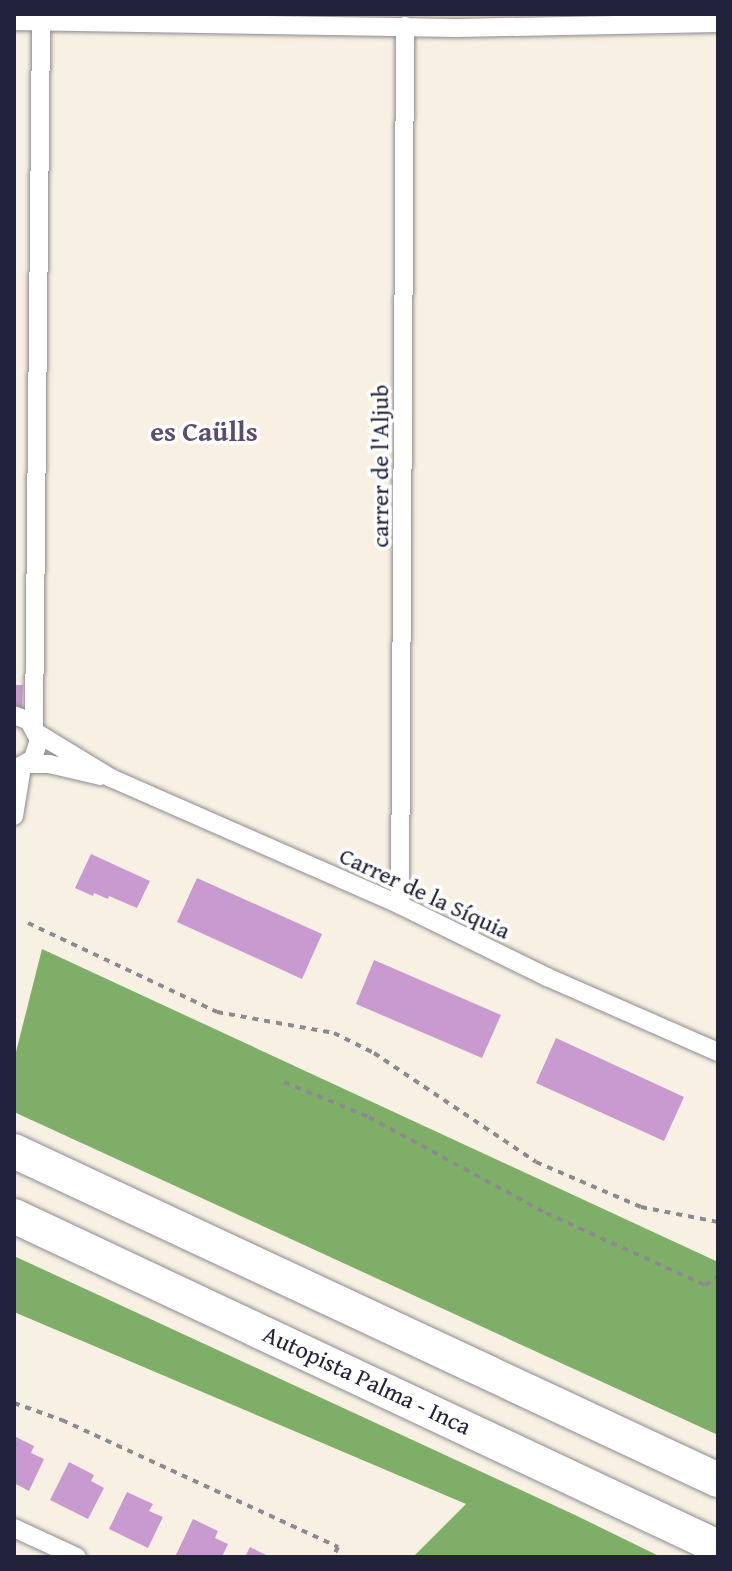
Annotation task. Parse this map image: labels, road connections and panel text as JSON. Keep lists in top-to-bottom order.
{
  "streets": {
    "highway": ["Autopista Palma - Inca"],
    "street": ["carrer de l'Aljub", "Carrer de la Síquia"]
  },
  "crossings": [
    ["carrer de l'Aljub", "Carrer de la Síquia"]
  ],
  "districts": ["es Caülls"]
}
